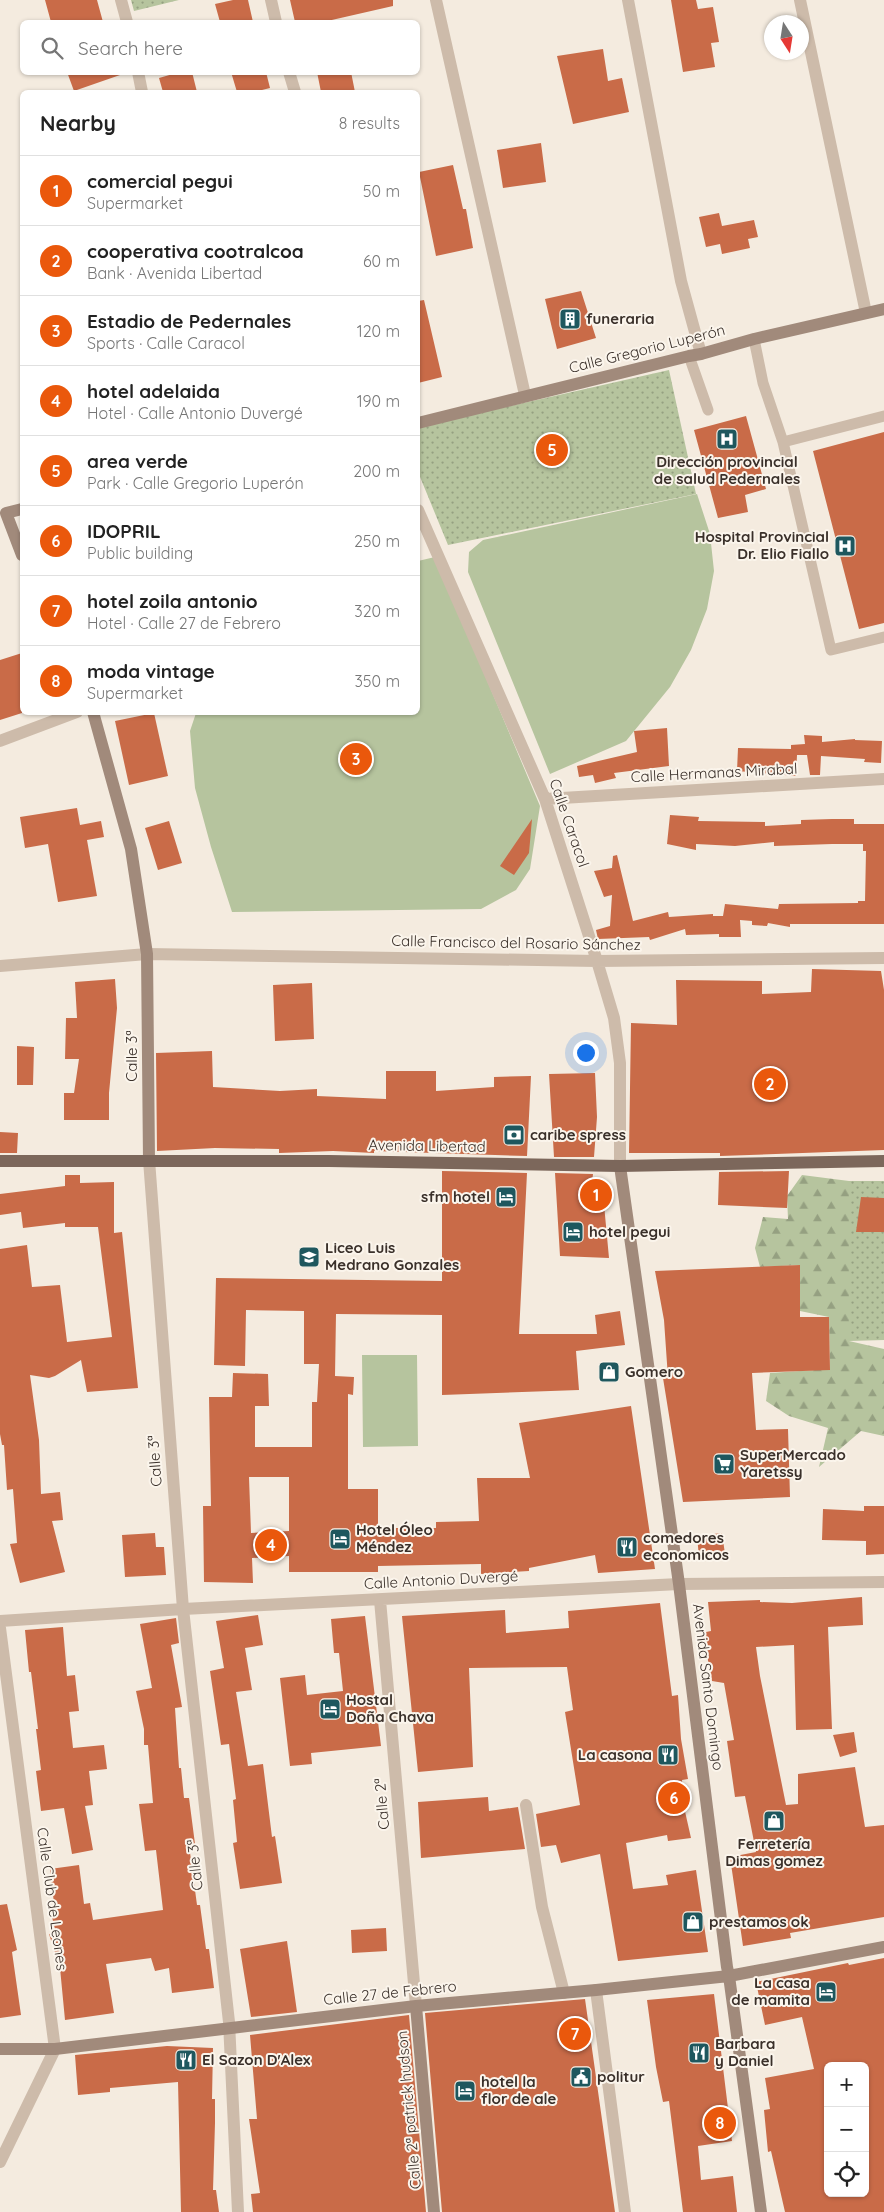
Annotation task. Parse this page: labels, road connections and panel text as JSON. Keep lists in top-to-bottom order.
{
  "streets": {
    "main road": [
      "Calle Gregorio Luperón",
      "Calle 3ª",
      "Avenida Libertad",
      "Avenida Santo Domingo",
      "Calle 27 de Febrero",
      "Calle 2ª patrick hudson"
    ],
    "street": [
      "Calle Hermanas Mirabal",
      "Calle Caracol",
      "Calle Francisco del Rosario Sánchez",
      "Calle Antonio Duvergé",
      "Calle 2ª",
      "Calle Club de Leones"
    ]
  },
  "crossings": [
    ["Calle Hermanas Mirabal", "Calle Caracol"],
    ["Calle Caracol", "Calle Francisco del Rosario Sánchez"],
    ["Calle Caracol", "Avenida Libertad"],
    ["Calle Caracol", "Avenida Santo Domingo"],
    ["Calle Francisco del Rosario Sánchez", "Calle 3ª"],
    ["Calle 3ª", "Avenida Libertad"],
    ["Calle 3ª", "Calle Antonio Duvergé"],
    ["Calle 3ª", "Calle 27 de Febrero"],
    ["Avenida Libertad", "Avenida Santo Domingo"],
    ["Calle Antonio Duvergé", "Avenida Santo Domingo"],
    ["Calle Antonio Duvergé", "Calle 2ª"],
    ["Avenida Santo Domingo", "Calle 27 de Febrero"],
    ["Calle 2ª", "Calle 27 de Febrero"],
    ["Calle 2ª", "Calle 2ª patrick hudson"],
    ["Calle Club de Leones", "Calle 27 de Febrero"],
    ["Calle 27 de Febrero", "Calle 2ª patrick hudson"]
  ],
  "places": {
    "building": ["funeraria"],
    "hospital": ["Dirección provincial de salud Pedernales", "Hospital Provincial Dr. Elio Fiallo"],
    "bank": ["caribe spress"],
    "hotel": [
      "sfm hotel",
      "hotel pegui",
      "Hotel Óleo Méndez",
      "Hostal Doña Chava",
      "La casa de mamita",
      "hotel la flor de ale"
    ],
    "school or university": ["Liceo Luis Medrano Gonzales"],
    "shop": ["Gomero", "Ferretería Dimas gomez", "prestamos ok"],
    "supermarket": ["SuperMercado Yaretssy"],
    "restaurant": [
      "comedores economicos",
      "La casona",
      "Barbara y Daniel",
      "El Sazon D'Alex"
    ],
    "public building": ["politur"]
  },
  "north": "bottom",
  "page": {
    "search": "Search here",
    "heading": ["Nearby", "8 results"],
    "list": [
      {
        "mark": "1",
        "name": "comercial pegui",
        "note": "Supermarket",
        "value": "50 m"
      },
      {
        "mark": "2",
        "name": "cooperativa cootralcoa",
        "note": "Bank · Avenida Libertad",
        "value": "60 m"
      },
      {
        "mark": "3",
        "name": "Estadio de Pedernales",
        "note": "Sports · Calle Caracol",
        "value": "120 m"
      },
      {
        "mark": "4",
        "name": "hotel adelaida",
        "note": "Hotel · Calle Antonio Duvergé",
        "value": "190 m"
      },
      {
        "mark": "5",
        "name": "area verde",
        "note": "Park · Calle Gregorio Luperón",
        "value": "200 m"
      },
      {
        "mark": "6",
        "name": "IDOPRIL",
        "note": "Public building",
        "value": "250 m"
      },
      {
        "mark": "7",
        "name": "hotel zoila antonio",
        "note": "Hotel · Calle 27 de Febrero",
        "value": "320 m"
      },
      {
        "mark": "8",
        "name": "moda vintage",
        "note": "Supermarket",
        "value": "350 m"
      }
    ],
    "pins": [
      "5",
      "3",
      "2",
      "1",
      "4",
      "6",
      "7",
      "8"
    ],
    "map_buttons": ["+", "−"]
  }
}
